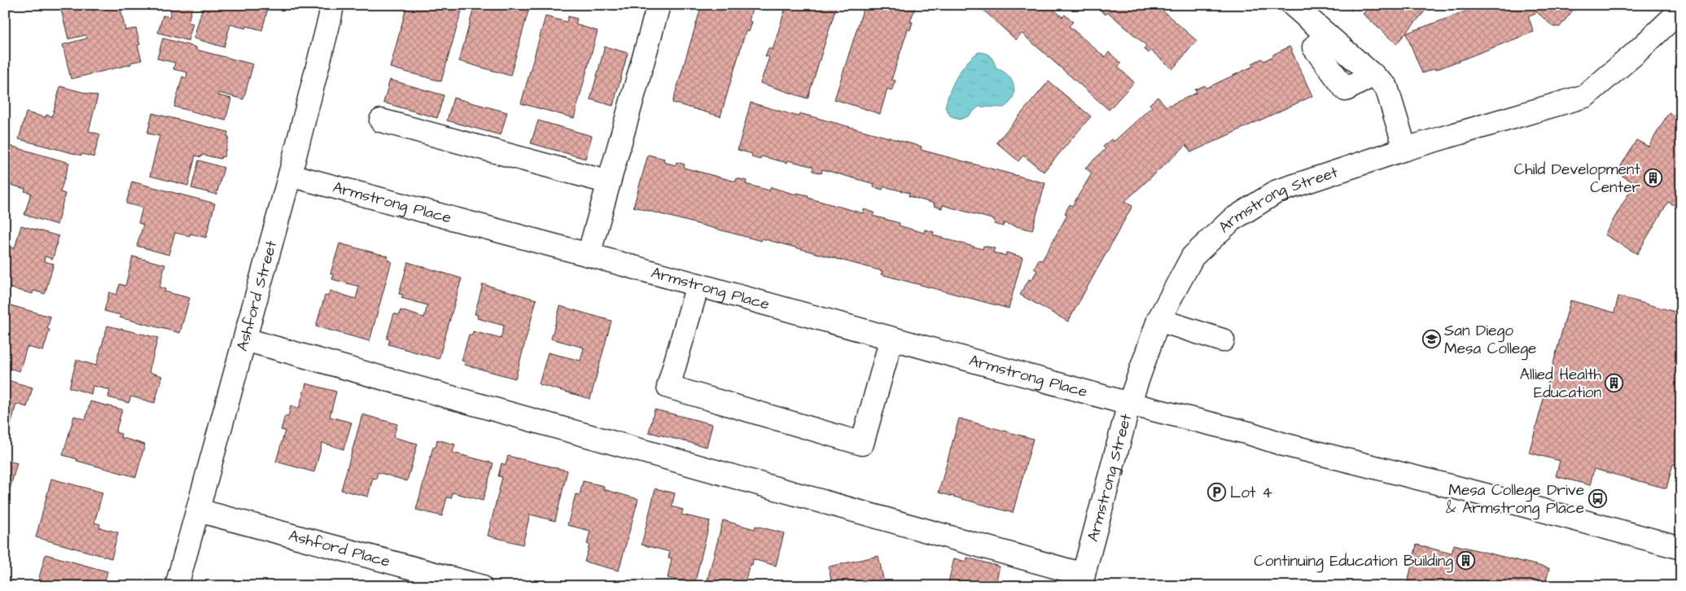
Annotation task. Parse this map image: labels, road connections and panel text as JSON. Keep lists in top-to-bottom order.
{
  "streets": {
    "street": [
      "Armstrong Street",
      "Armstrong Place",
      "Ashford Street",
      "Ashford Place"
    ]
  },
  "crossings": [
    ["Armstrong Street", "Armstrong Place"],
    ["Armstrong Place", "Ashford Street"],
    ["Ashford Street", "Ashford Place"]
  ],
  "places": {
    "building": ["Child Development Center", "Allied Health Education", "Continuing Education Building"],
    "school or university": ["San Diego Mesa College"],
    "parking": ["Lot 4"],
    "bus stop": ["Mesa College Drive & Armstrong Place"]
  }
}
